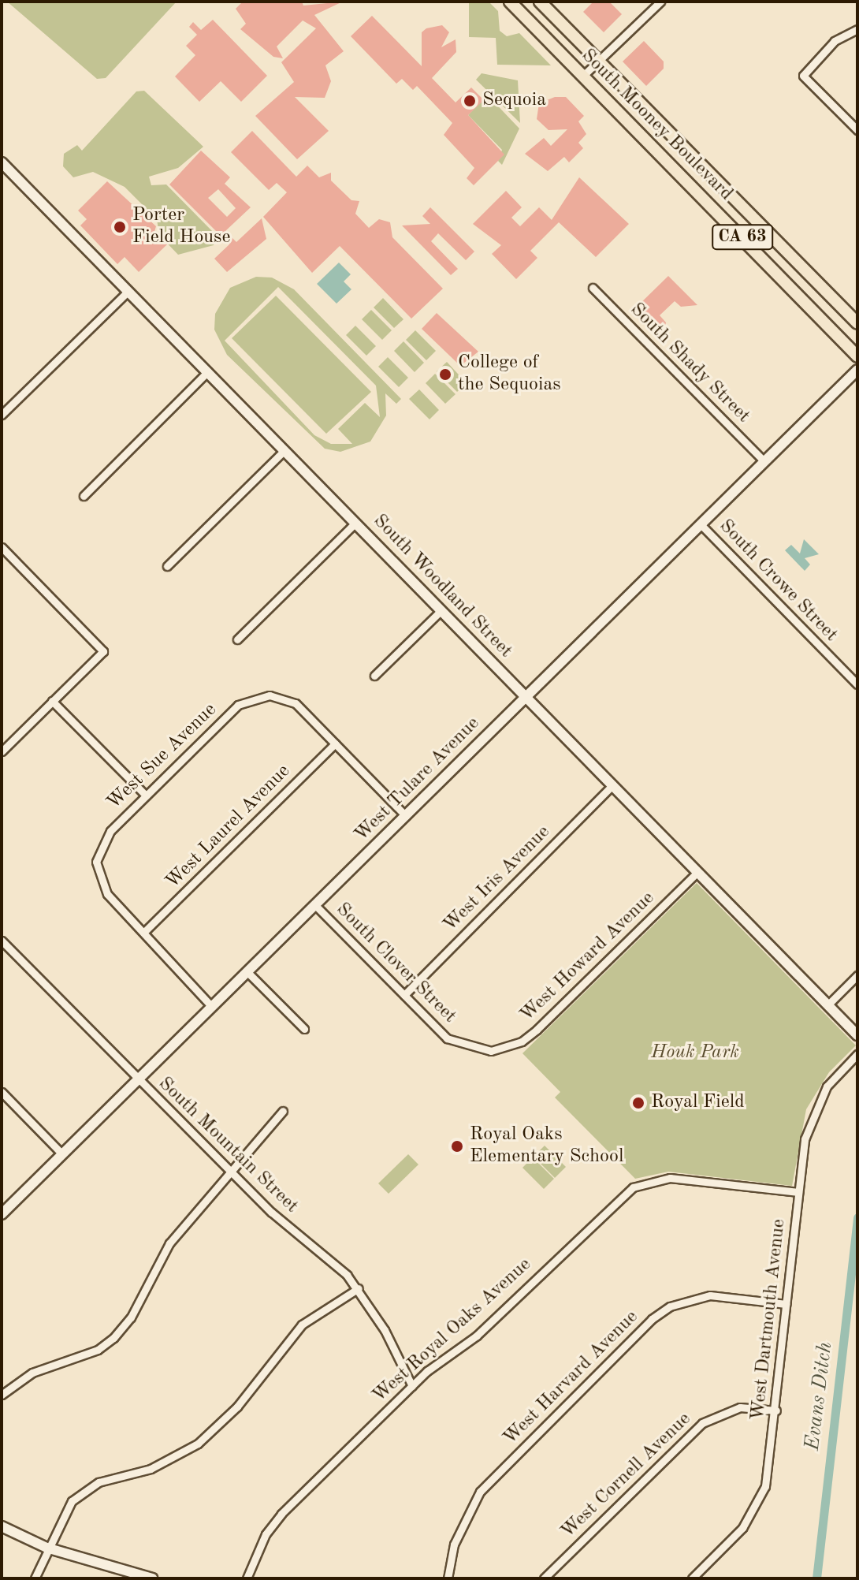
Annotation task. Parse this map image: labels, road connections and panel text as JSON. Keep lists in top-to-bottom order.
{
  "streets": {
    "main road": ["South Mooney Boulevard", "CA 63"],
    "street": [
      "South Shady Street",
      "South Crowe Street",
      "South Woodland Street",
      "West Sue Avenue",
      "West Tulare Avenue",
      "West Laurel Avenue",
      "West Iris Avenue",
      "West Howard Avenue",
      "South Clover Street",
      "South Mountain Street",
      "West Dartmouth Avenue",
      "West Royal Oaks Avenue",
      "West Harvard Avenue",
      "West Cornell Avenue"
    ]
  },
  "crossings": [
    ["South Shady Street", "West Tulare Avenue"],
    ["South Crowe Street", "West Tulare Avenue"],
    ["South Woodland Street", "West Tulare Avenue"],
    ["South Woodland Street", "West Iris Avenue"],
    ["South Woodland Street", "West Howard Avenue"],
    ["West Sue Avenue", "West Laurel Avenue"],
    ["West Tulare Avenue", "South Clover Street"],
    ["West Tulare Avenue", "South Mountain Street"],
    ["West Iris Avenue", "South Clover Street"],
    ["West Howard Avenue", "South Clover Street"],
    ["South Mountain Street", "West Royal Oaks Avenue"],
    ["West Dartmouth Avenue", "West Royal Oaks Avenue"],
    ["West Dartmouth Avenue", "West Harvard Avenue"],
    ["West Dartmouth Avenue", "West Cornell Avenue"]
  ],
  "water": ["Evans Ditch"],
  "parks": ["Houk Park"],
  "places": [
    "Sequoia",
    "Porter Field House",
    "College of the Sequoias",
    "Royal Field",
    "Royal Oaks Elementary School"
  ]
}
